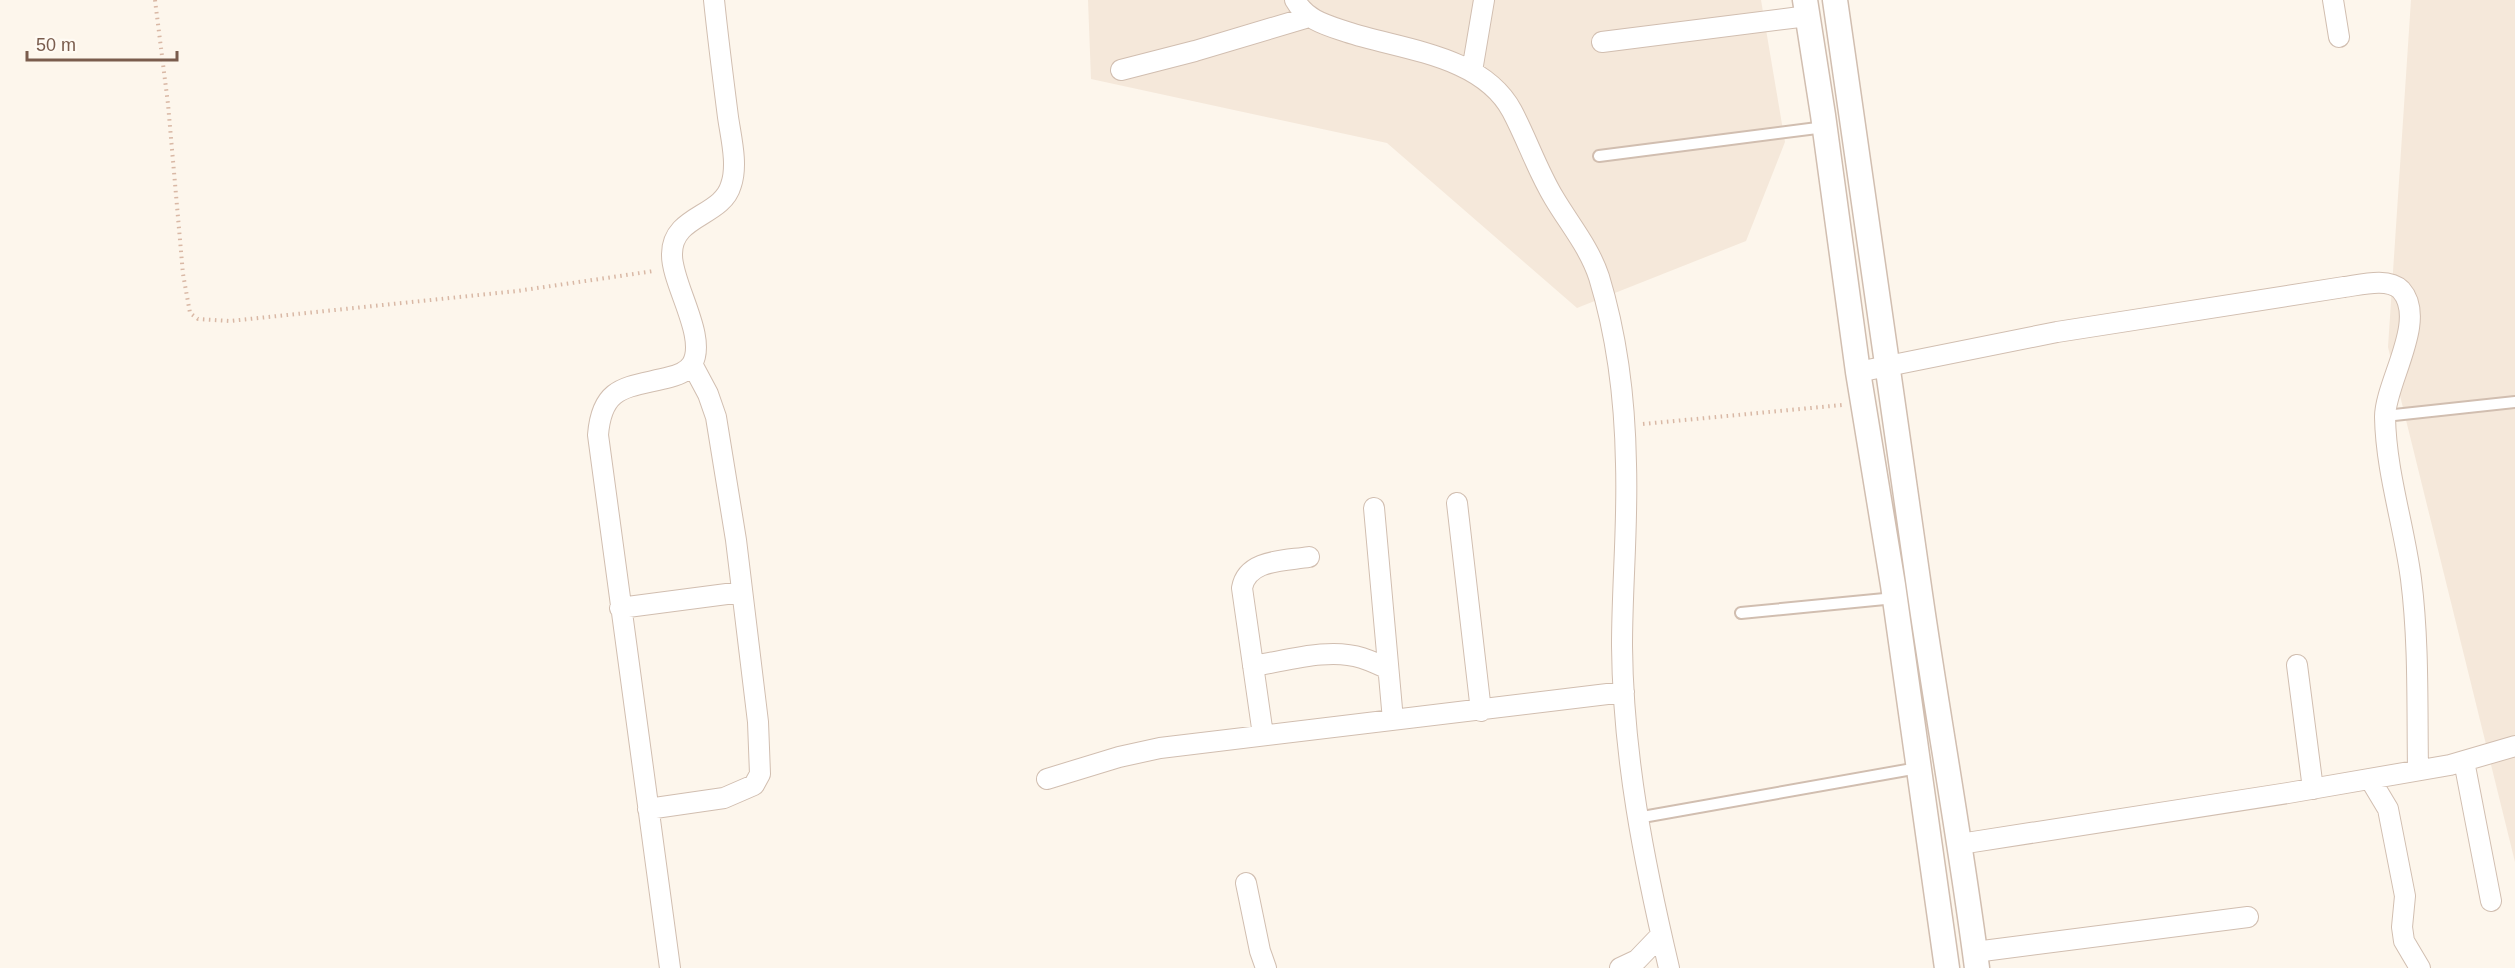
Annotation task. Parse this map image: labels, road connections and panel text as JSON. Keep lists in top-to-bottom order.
{
  "scale_bar": "50 m"
}
